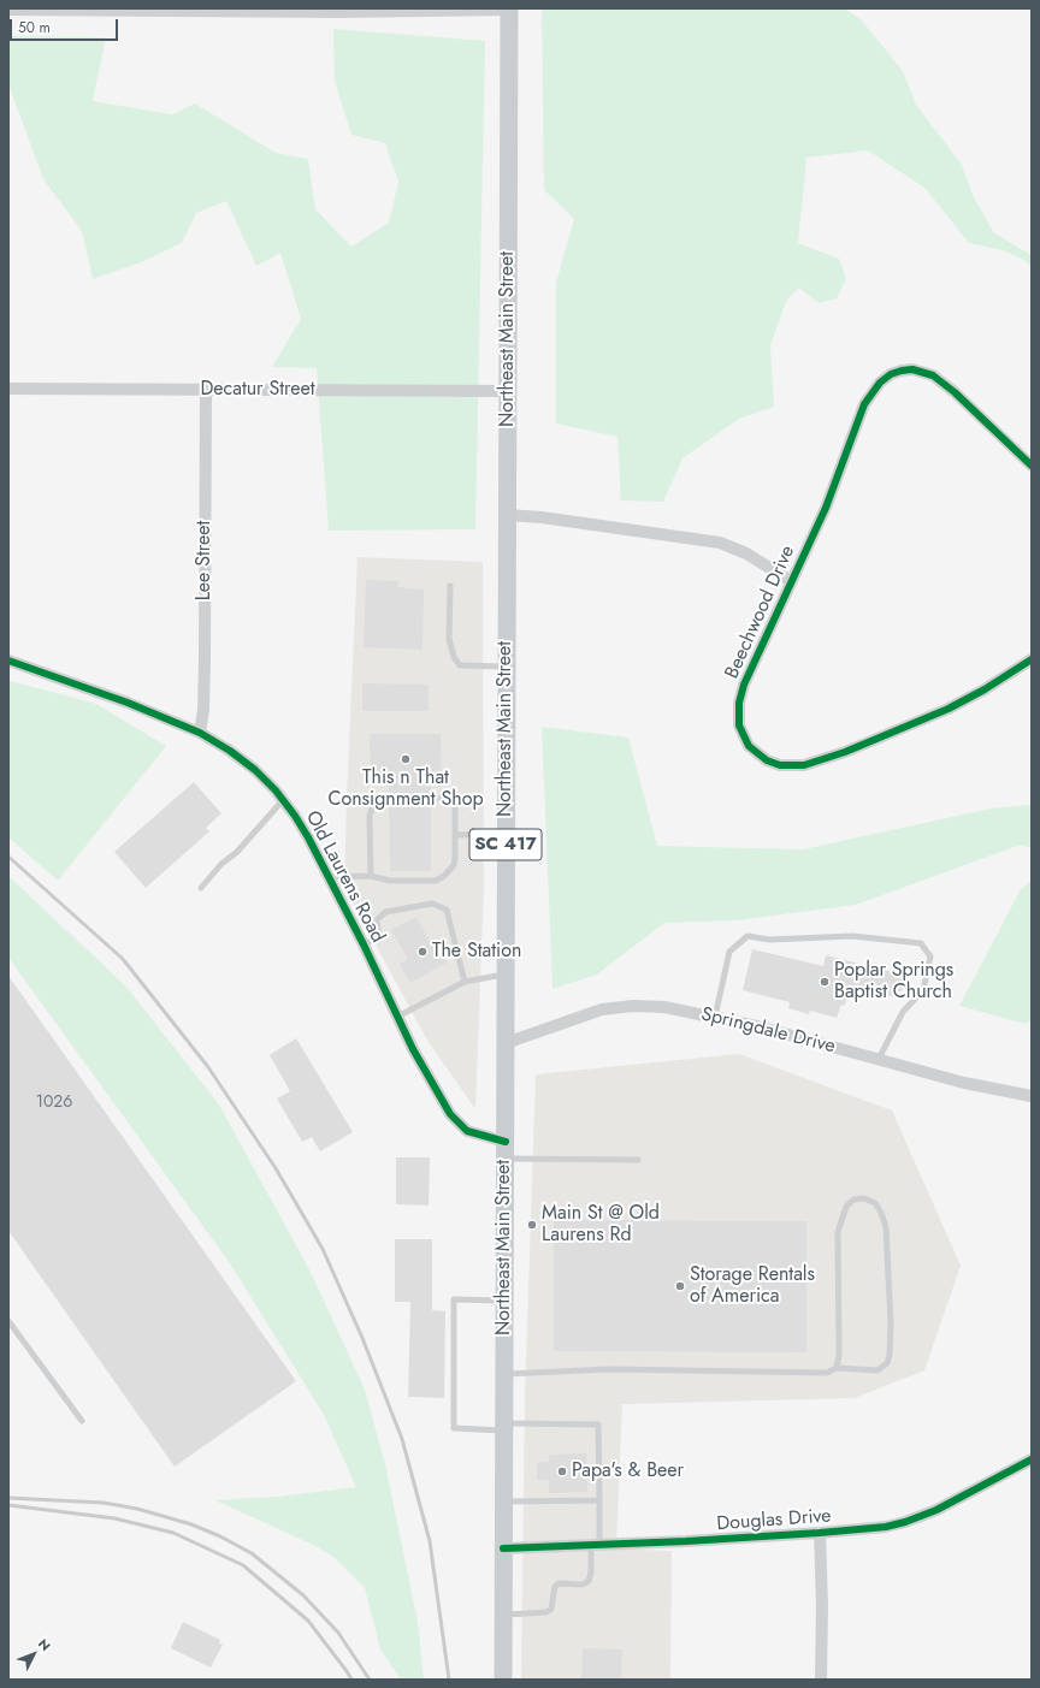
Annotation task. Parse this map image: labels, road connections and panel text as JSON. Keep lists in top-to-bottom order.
{
  "streets": {
    "main road": ["Northeast Main Street", "SC 417"],
    "street": [
      "Decatur Street",
      "Lee Street",
      "Beechwood Drive",
      "Old Laurens Road",
      "Springdale Drive",
      "Douglas Drive"
    ]
  },
  "crossings": [
    ["Northeast Main Street", "Decatur Street"],
    ["Northeast Main Street", "Beechwood Drive"],
    ["Northeast Main Street", "Old Laurens Road"],
    ["Northeast Main Street", "Springdale Drive"],
    ["Northeast Main Street", "Douglas Drive"],
    ["Decatur Street", "Lee Street"],
    ["Lee Street", "Old Laurens Road"]
  ],
  "places": [
    "This n That Consignment Shop",
    "The Station",
    "Poplar Springs Baptist Church",
    "Main St @ Old Laurens Rd",
    "Storage Rentals of America",
    "Papa's & Beer"
  ],
  "house_numbers": ["1026"],
  "scale_bar": "50 m",
  "north": "top right"
}
